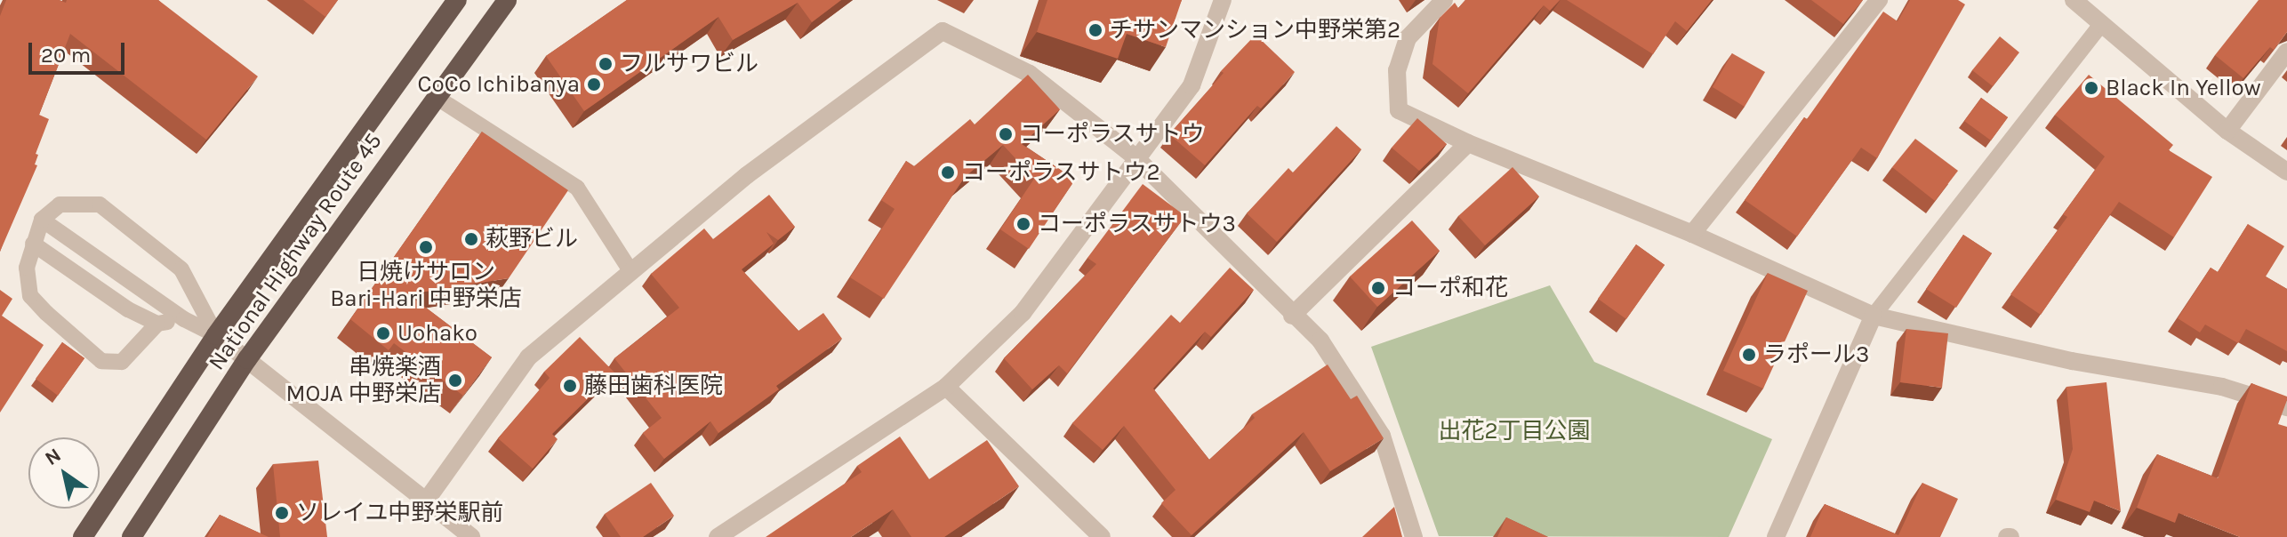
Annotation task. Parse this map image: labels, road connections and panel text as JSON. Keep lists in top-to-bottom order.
{
  "streets": {
    "highway": ["National Highway Route 45"]
  },
  "parks": ["出花2丁目公園"],
  "places": [
    "チサンマンション中野栄第2",
    "フルサワビル",
    "CoCo Ichibanya",
    "Black In Yellow",
    "コーポラスサトウ",
    "コーポラスサトウ2",
    "コーポラスサトウ3",
    "萩野ビル",
    "日焼けサロン Bari-Hari 中野栄店",
    "コーポ和花",
    "Uohako",
    "ラポール3",
    "串焼楽酒 MOJA 中野栄店",
    "藤田歯科医院",
    "ソレイユ中野栄駅前"
  ],
  "scale_bar": "20 m",
  "north": "top left"
}
